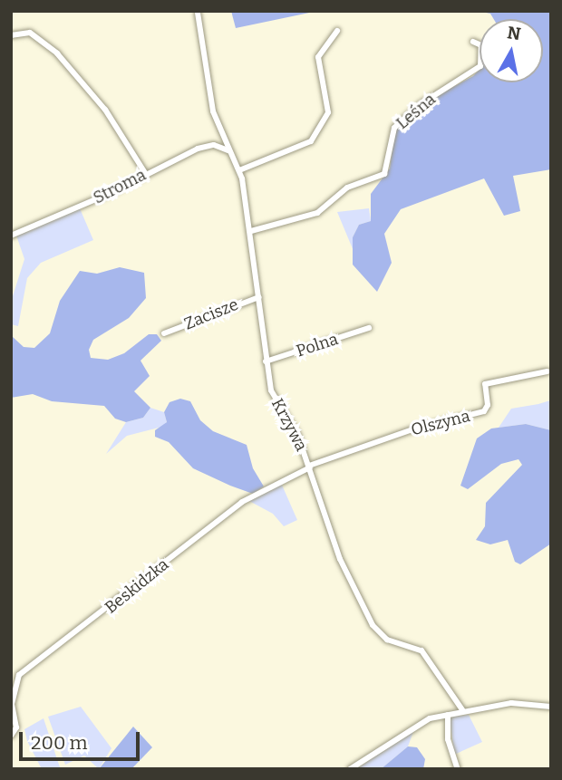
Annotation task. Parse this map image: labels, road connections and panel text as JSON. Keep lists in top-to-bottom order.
{
  "streets": {
    "street": [
      "Leśna",
      "Stroma",
      "Zacisze",
      "Polna",
      "Olszyna",
      "Krzywa",
      "Beskidzka"
    ]
  },
  "crossings": [
    ["Leśna", "Krzywa"],
    ["Stroma", "Krzywa"],
    ["Zacisze", "Krzywa"],
    ["Polna", "Krzywa"],
    ["Olszyna", "Krzywa"],
    ["Olszyna", "Beskidzka"],
    ["Krzywa", "Beskidzka"]
  ],
  "scale_bar": "200 m",
  "north": "top"
}
